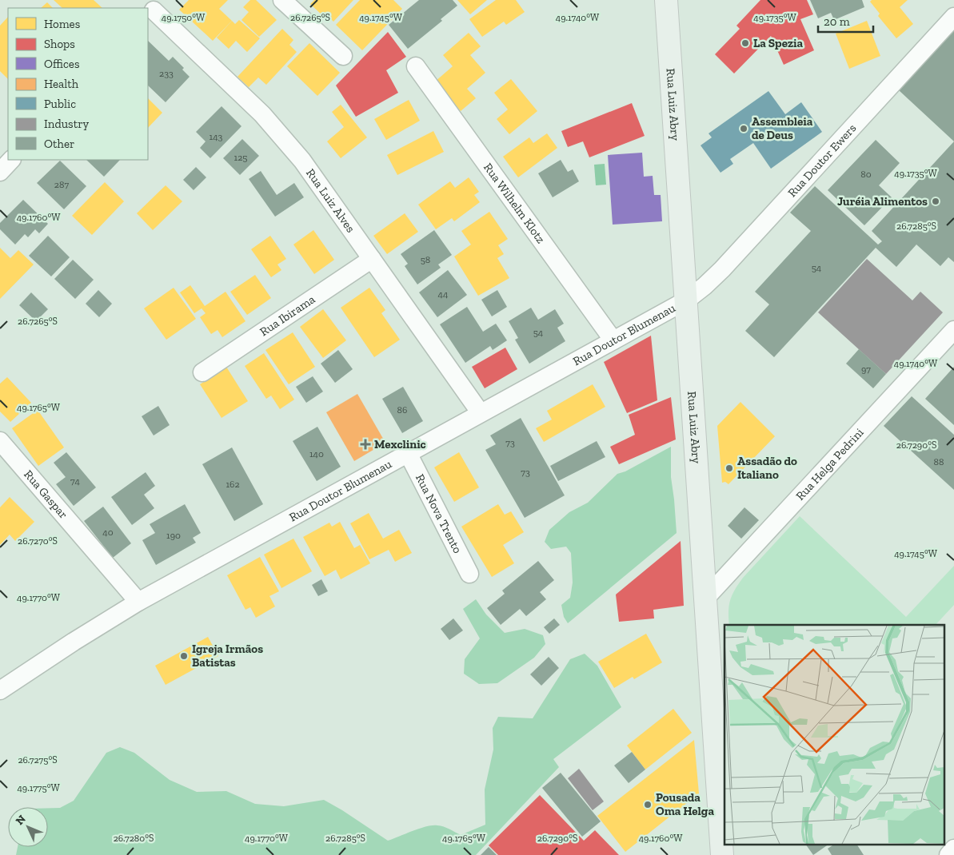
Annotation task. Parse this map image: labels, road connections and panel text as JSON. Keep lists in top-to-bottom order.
{
  "streets": {
    "main road": ["Rua Luiz Abry"],
    "street": [
      "Rua Doutor Ewers",
      "Rua Luiz Alves",
      "Rua Wilhelm Klotz",
      "Rua Ibirama",
      "Rua Doutor Blumenau",
      "Rua Helga Pedrini",
      "Rua Gaspar",
      "Rua Nova Trento"
    ]
  },
  "crossings": [
    ["Rua Luiz Abry", "Rua Doutor Ewers"],
    ["Rua Luiz Abry", "Rua Doutor Blumenau"],
    ["Rua Luiz Abry", "Rua Helga Pedrini"],
    ["Rua Doutor Ewers", "Rua Doutor Blumenau"],
    ["Rua Luiz Alves", "Rua Ibirama"],
    ["Rua Luiz Alves", "Rua Doutor Blumenau"],
    ["Rua Wilhelm Klotz", "Rua Doutor Blumenau"],
    ["Rua Doutor Blumenau", "Rua Gaspar"],
    ["Rua Doutor Blumenau", "Rua Nova Trento"]
  ],
  "places": {
    "other": [
      "La Spezia",
      "Assembleia de Deus",
      "Juréia Alimentos",
      "Assadão do Italiano",
      "Igreja Irmãos Batistas",
      "Pousada Oma Helga"
    ],
    "health": ["Mexclinic"]
  },
  "house_numbers": [
    "233",
    "143",
    "125",
    "80",
    "287",
    "58",
    "54",
    "44",
    "54",
    "97",
    "86",
    "73",
    "140",
    "88",
    "73",
    "74",
    "162",
    "40",
    "190"
  ],
  "legend": [
    "Homes",
    "Shops",
    "Offices",
    "Health",
    "Public",
    "Industry",
    "Other"
  ],
  "scale_bar": "20 m",
  "north": "top left",
  "coordinates": [
    "49.1750°W",
    "49.1745°W",
    "49.1740°W",
    "49.1735°W",
    "26.7265°S",
    "49.1760°W",
    "26.7285°S",
    "49.1765°W",
    "26.7290°S",
    "26.7270°S",
    "49.1770°W",
    "26.7275°S",
    "49.1775°W",
    "26.7280°S"
  ]
}
